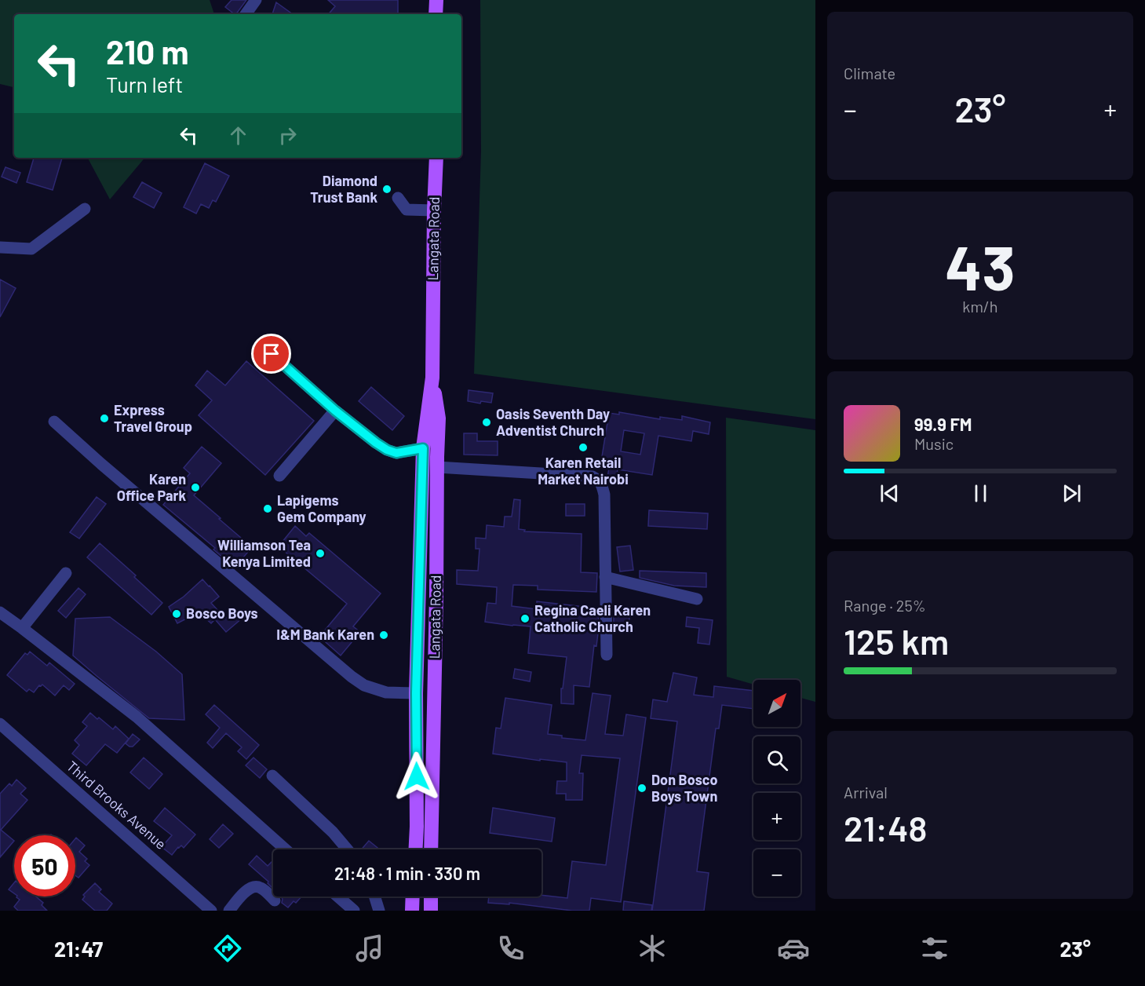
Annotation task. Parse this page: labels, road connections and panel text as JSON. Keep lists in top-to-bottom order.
{
  "streets": {
    "main road": ["Langata Road"],
    "street": ["Third Brooks Avenue"]
  },
  "places": [
    "Diamond Trust Bank",
    "Express Travel Group",
    "Oasis Seventh Day Adventist Church",
    "Karen Retail Market Nairobi",
    "Karen Office Park",
    "Lapigems Gem Company",
    "Williamson Tea Kenya Limited",
    "Bosco Boys",
    "Regina Caeli Karen Catholic Church",
    "I&M Bank Karen",
    "Don Bosco Boys Town"
  ],
  "north": "top right",
  "page": {
    "tile": [
      "Climate",
      ["43", "km/h"],
      ["Range · 25%", "125 km"],
      ["Arrival", "21:48"]
    ],
    "turn": ["210 m", "Turn left"],
    "heat": ["−", "23°", "+"],
    "song": ["99.9 FM", "Music"],
    "map_buttons": ["+", "−"],
    "limit": "50",
    "trip": "21:48 · 1 min · 330 m",
    "tabs": ["21:47", "23°"]
  }
}
